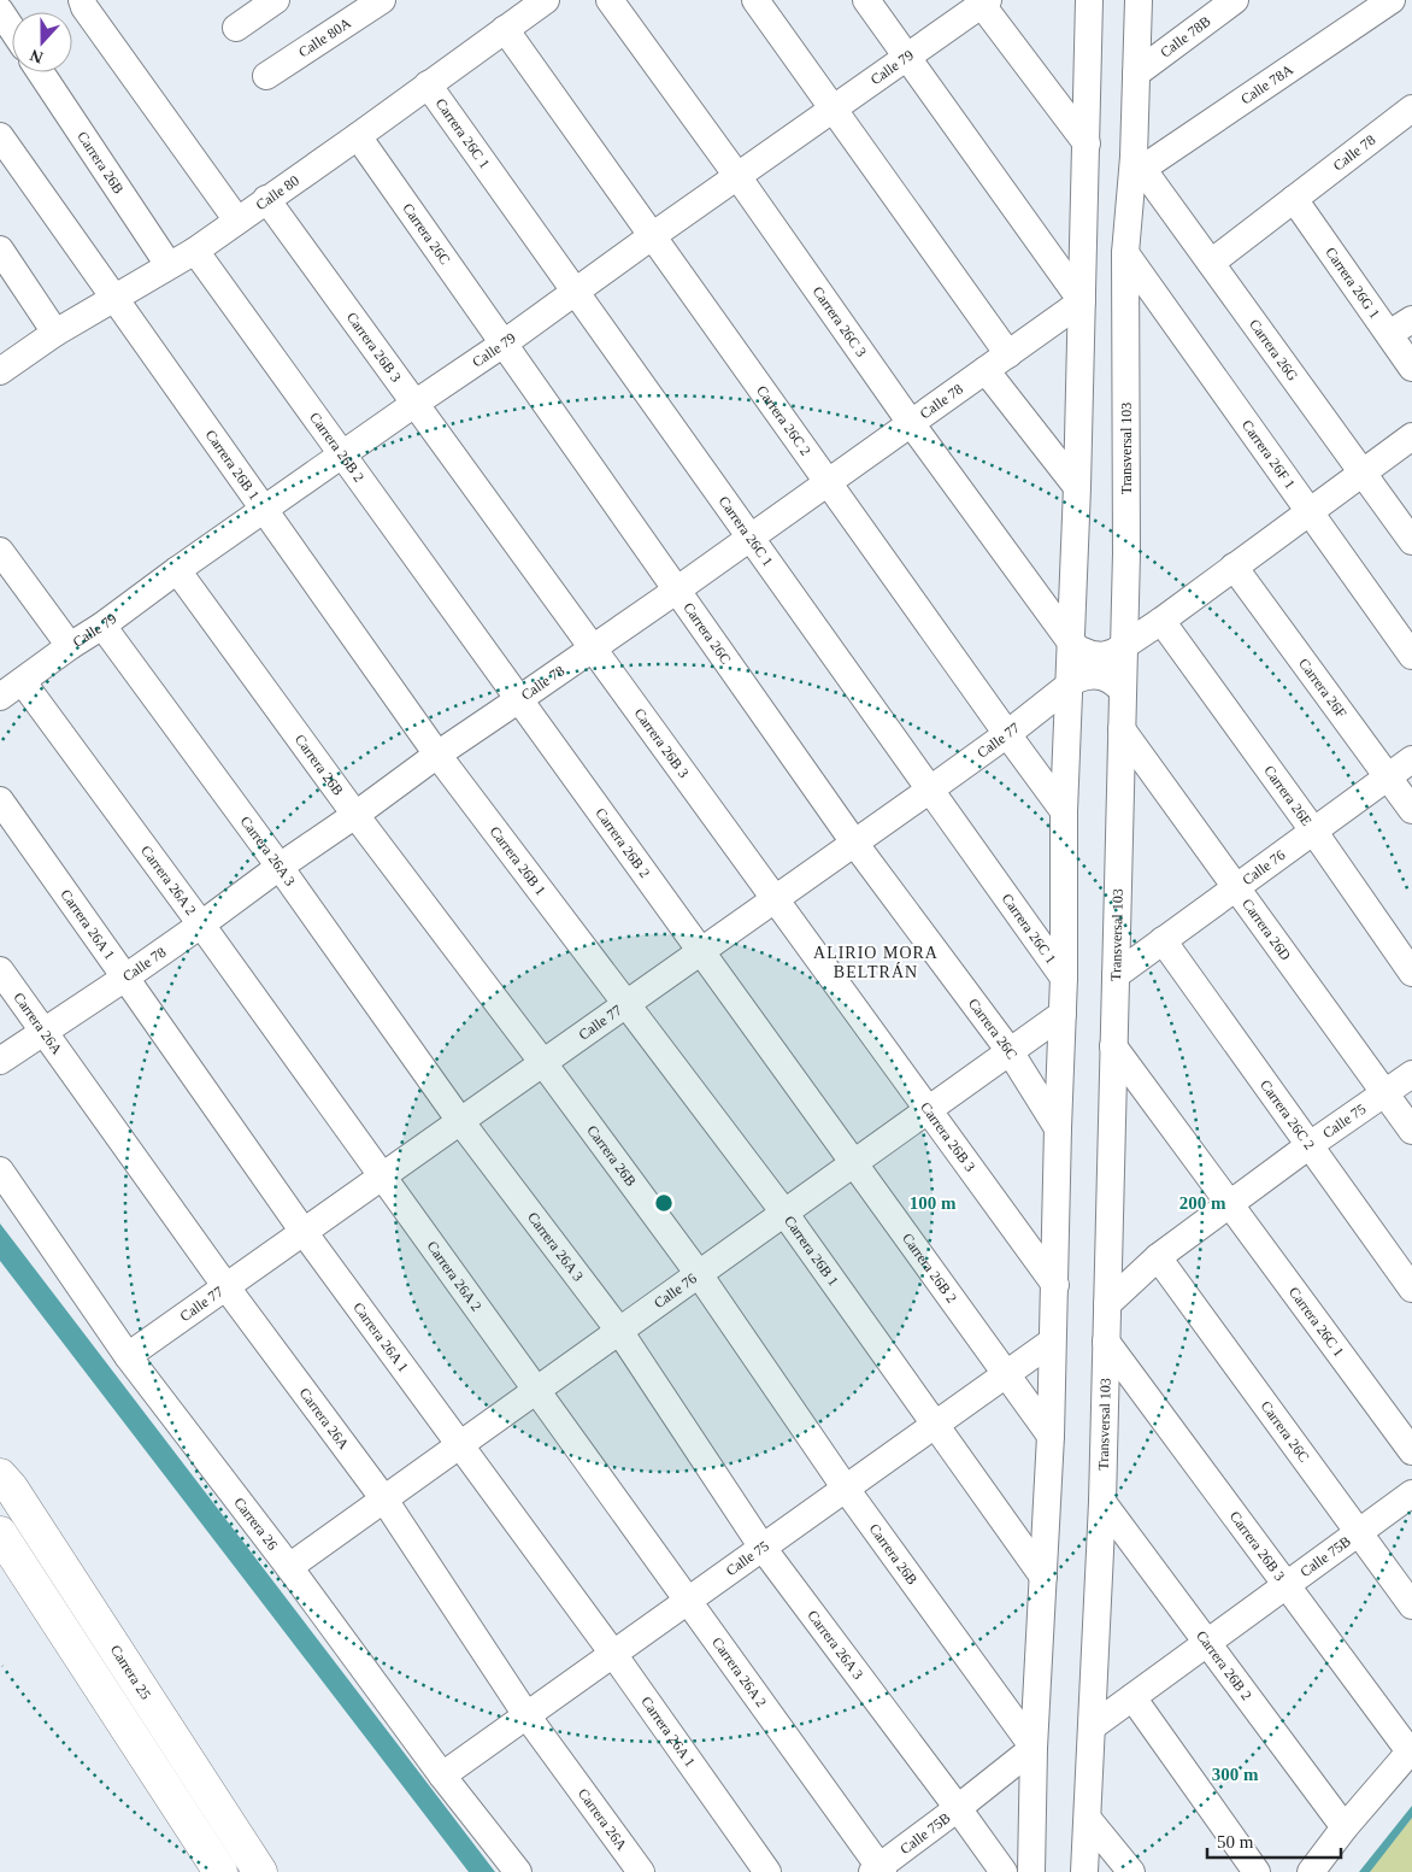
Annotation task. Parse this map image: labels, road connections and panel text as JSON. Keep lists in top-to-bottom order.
{
  "streets": {
    "main road": ["Carrera 25"],
    "street": [
      "Calle 78B",
      "Calle 80A",
      "Calle 79",
      "Calle 78A",
      "Carrera 26C 1",
      "Calle 78",
      "Carrera 26B",
      "Calle 80",
      "Carrera 26C",
      "Carrera 26G 1",
      "Carrera 26C 3",
      "Carrera 26B 3",
      "Carrera 26G",
      "Carrera 26C 2",
      "Carrera 26B 2",
      "Transversal 103",
      "Carrera 26F 1",
      "Carrera 26B 1",
      "Carrera 26F",
      "Calle 77",
      "Carrera 26E",
      "Carrera 26A 3",
      "Calle 76",
      "Carrera 26A 2",
      "Carrera 26A 1",
      "Carrera 26D",
      "Carrera 26A",
      "Calle 75",
      "Carrera 26",
      "Calle 75B"
    ]
  },
  "crossings": [
    ["Calle 78B", "Transversal 103"],
    ["Calle 79", "Carrera 26C 1"],
    ["Calle 79", "Carrera 26B"],
    ["Calle 79", "Carrera 26C"],
    ["Calle 79", "Carrera 26C 3"],
    ["Calle 79", "Carrera 26B 3"],
    ["Calle 79", "Carrera 26C 2"],
    ["Calle 79", "Carrera 26B 2"],
    ["Calle 79", "Carrera 26B 1"],
    ["Calle 79", "Carrera 26A 3"],
    ["Calle 79", "Carrera 26A 2"],
    ["Calle 78A", "Carrera 26G"],
    ["Calle 78A", "Transversal 103"],
    ["Carrera 26C 1", "Calle 78"],
    ["Carrera 26C 1", "Calle 80"],
    ["Carrera 26C 1", "Transversal 103"],
    ["Carrera 26C 1", "Calle 77"],
    ["Carrera 26C 1", "Calle 75"],
    ["Calle 78", "Carrera 26B"],
    ["Calle 78", "Carrera 26C"],
    ["Calle 78", "Carrera 26G 1"],
    ["Calle 78", "Carrera 26C 3"],
    ["Calle 78", "Carrera 26B 3"],
    ["Calle 78", "Carrera 26G"],
    ["Calle 78", "Carrera 26C 2"],
    ["Calle 78", "Carrera 26B 2"],
    ["Calle 78", "Carrera 26B 1"],
    ["Calle 78", "Carrera 26A 3"],
    ["Calle 78", "Carrera 26A 2"],
    ["Calle 78", "Carrera 26A 1"],
    ["Calle 78", "Carrera 26A"],
    ["Carrera 26B", "Calle 80"],
    ["Carrera 26B", "Calle 77"],
    ["Carrera 26B", "Calle 76"],
    ["Carrera 26B", "Calle 75"],
    ["Carrera 26B", "Calle 75B"],
    ["Calle 80", "Carrera 26C"],
    ["Calle 80", "Carrera 26B 3"],
    ["Calle 80", "Carrera 26C 2"],
    ["Calle 80", "Carrera 26B 2"],
    ["Calle 80", "Carrera 26B 1"],
    ["Carrera 26C", "Calle 77"],
    ["Carrera 26C", "Calle 76"],
    ["Carrera 26C", "Calle 75"],
    ["Carrera 26C", "Calle 75B"],
    ["Carrera 26B 3", "Transversal 103"],
    ["Carrera 26B 3", "Calle 77"],
    ["Carrera 26B 3", "Calle 76"],
    ["Carrera 26B 3", "Calle 75B"],
    ["Carrera 26G", "Transversal 103"],
    ["Carrera 26C 2", "Calle 77"],
    ["Carrera 26C 2", "Calle 76"],
    ["Carrera 26C 2", "Calle 75"],
    ["Carrera 26B 2", "Transversal 103"],
    ["Carrera 26B 2", "Calle 77"],
    ["Carrera 26B 2", "Calle 76"],
    ["Carrera 26B 2", "Calle 75"],
    ["Carrera 26B 2", "Calle 75B"],
    ["Transversal 103", "Carrera 26F 1"],
    ["Transversal 103", "Calle 77"],
    ["Transversal 103", "Calle 76"],
    ["Transversal 103", "Carrera 26D"],
    ["Transversal 103", "Calle 75"],
    ["Transversal 103", "Calle 75B"],
    ["Carrera 26B 1", "Calle 77"],
    ["Carrera 26B 1", "Calle 76"],
    ["Carrera 26B 1", "Calle 75"],
    ["Carrera 26F", "Calle 76"],
    ["Calle 77", "Carrera 26A 3"],
    ["Calle 77", "Carrera 26A 2"],
    ["Calle 77", "Carrera 26A 1"],
    ["Calle 77", "Carrera 26A"],
    ["Calle 77", "Carrera 26"],
    ["Carrera 26E", "Calle 76"],
    ["Carrera 26A 3", "Calle 76"],
    ["Carrera 26A 3", "Calle 75"],
    ["Carrera 26A 3", "Calle 75B"],
    ["Calle 76", "Carrera 26A 2"],
    ["Calle 76", "Carrera 26A 1"],
    ["Calle 76", "Carrera 26D"],
    ["Calle 76", "Carrera 26A"],
    ["Calle 76", "Carrera 26"],
    ["Carrera 26A 2", "Calle 75"],
    ["Carrera 26A 2", "Calle 75B"],
    ["Carrera 26A 1", "Calle 75"],
    ["Carrera 26D", "Calle 75"],
    ["Carrera 26A", "Calle 75"],
    ["Calle 75", "Carrera 26"]
  ],
  "districts": ["ALIRIO MORA BELTRÁN"],
  "scale_bar": "50 m",
  "north": "bottom",
  "rings": ["100 m", "200 m", "300 m"]
}
